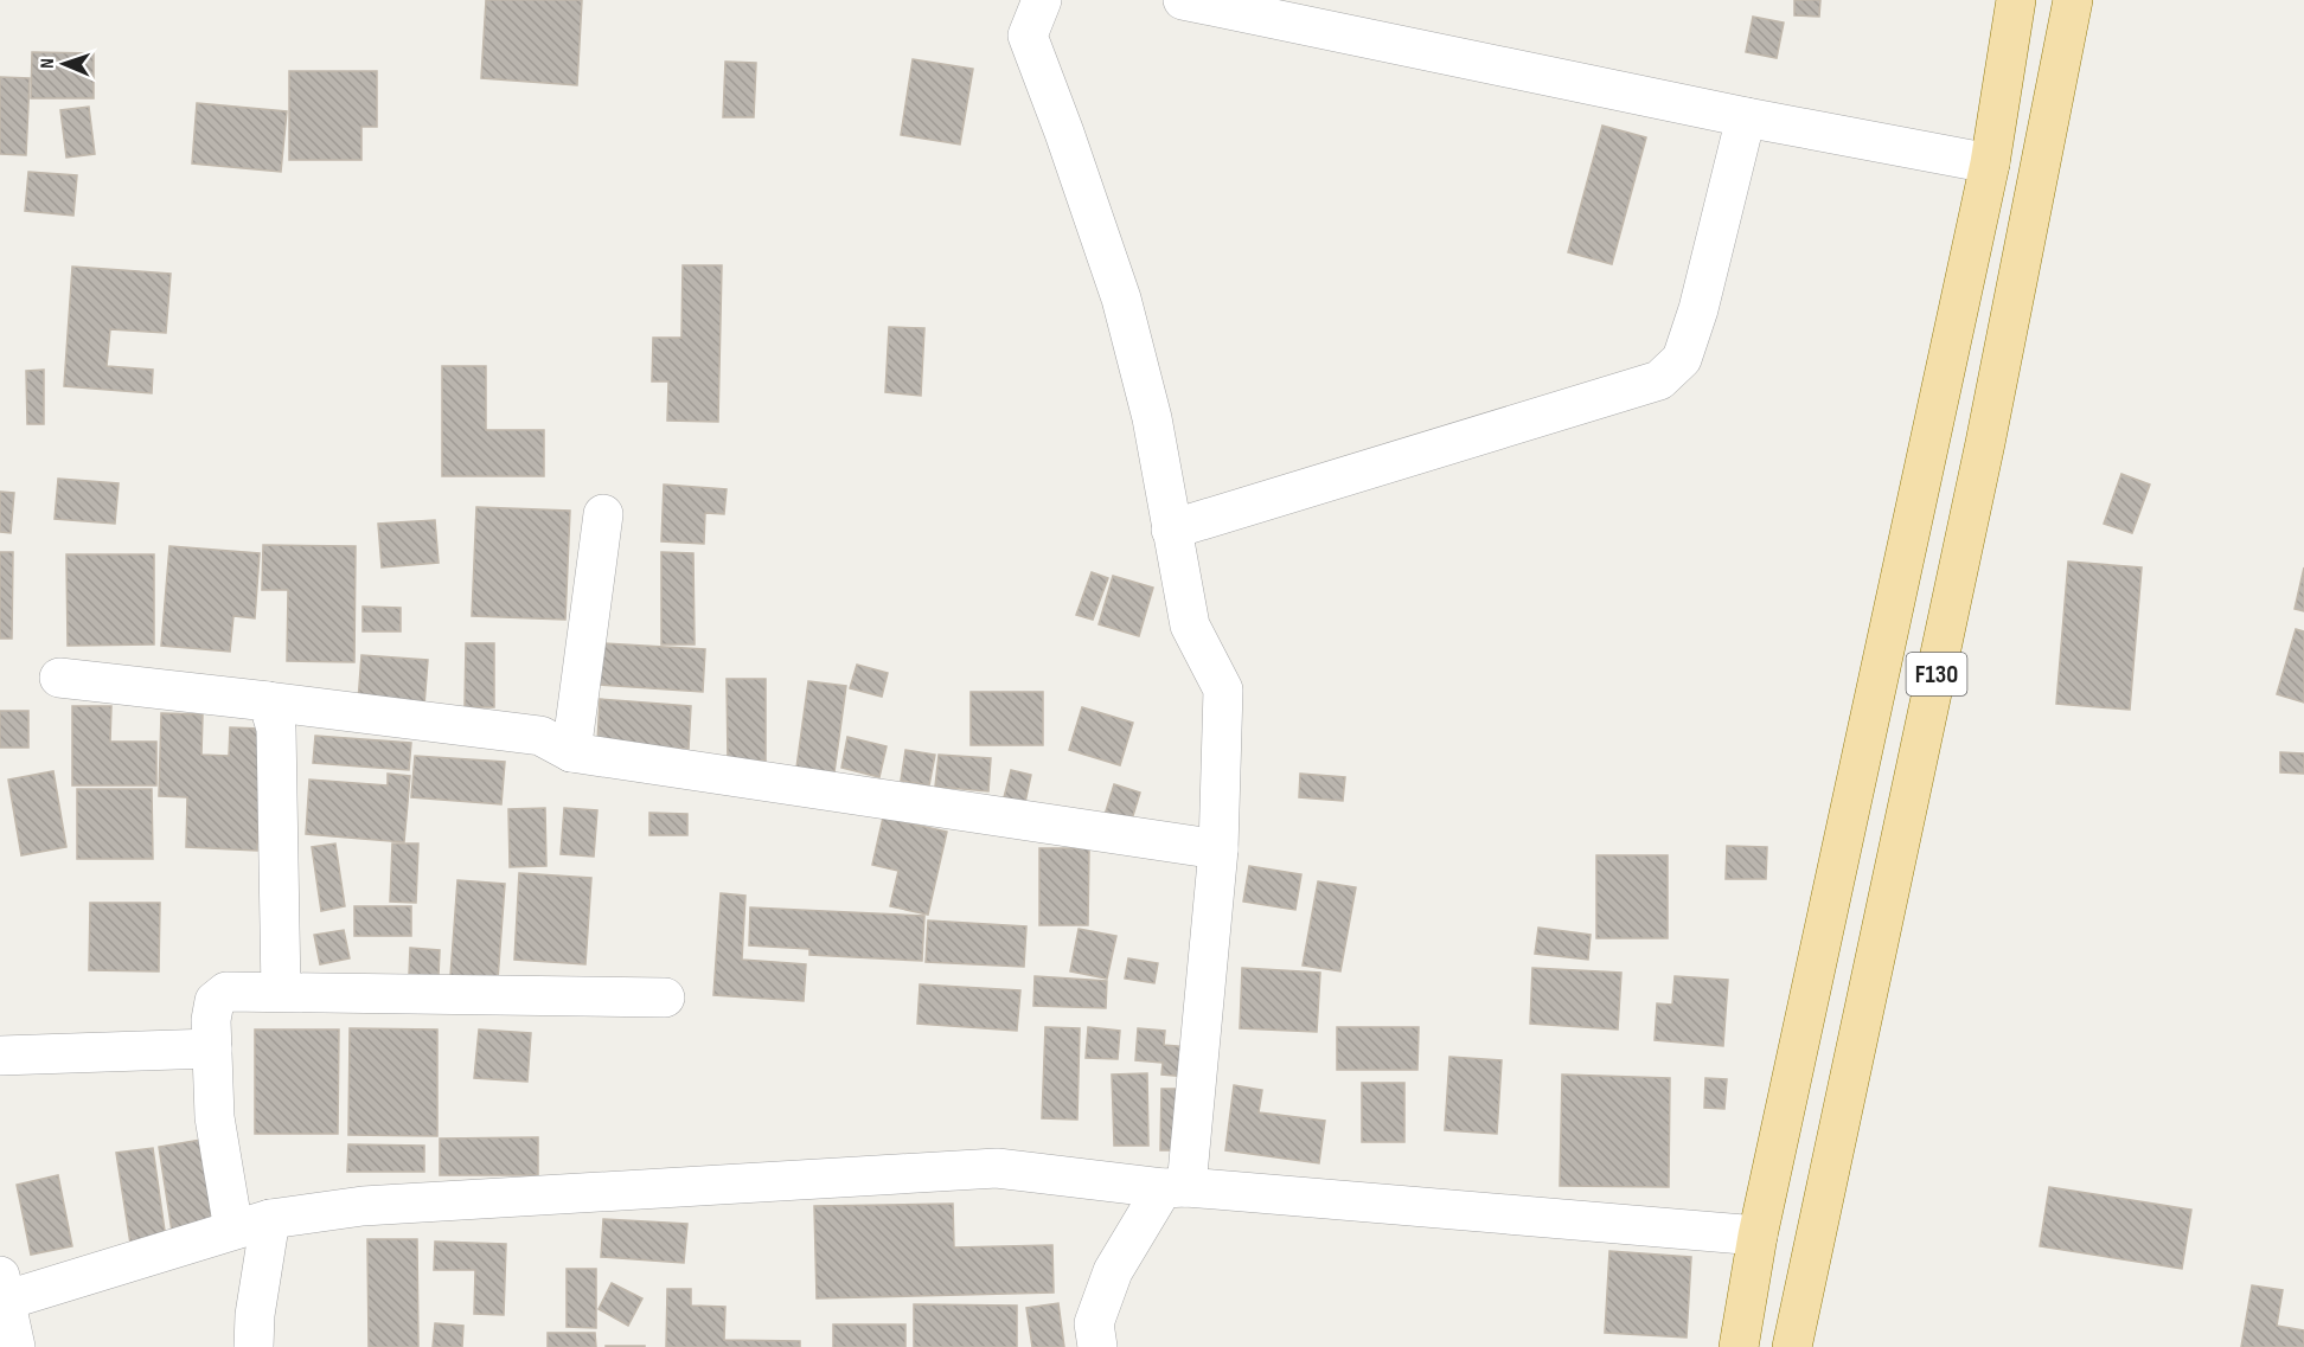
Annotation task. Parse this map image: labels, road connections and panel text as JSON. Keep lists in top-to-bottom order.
{
  "streets": {
    "main road": ["F130"]
  },
  "north": "left"
}
